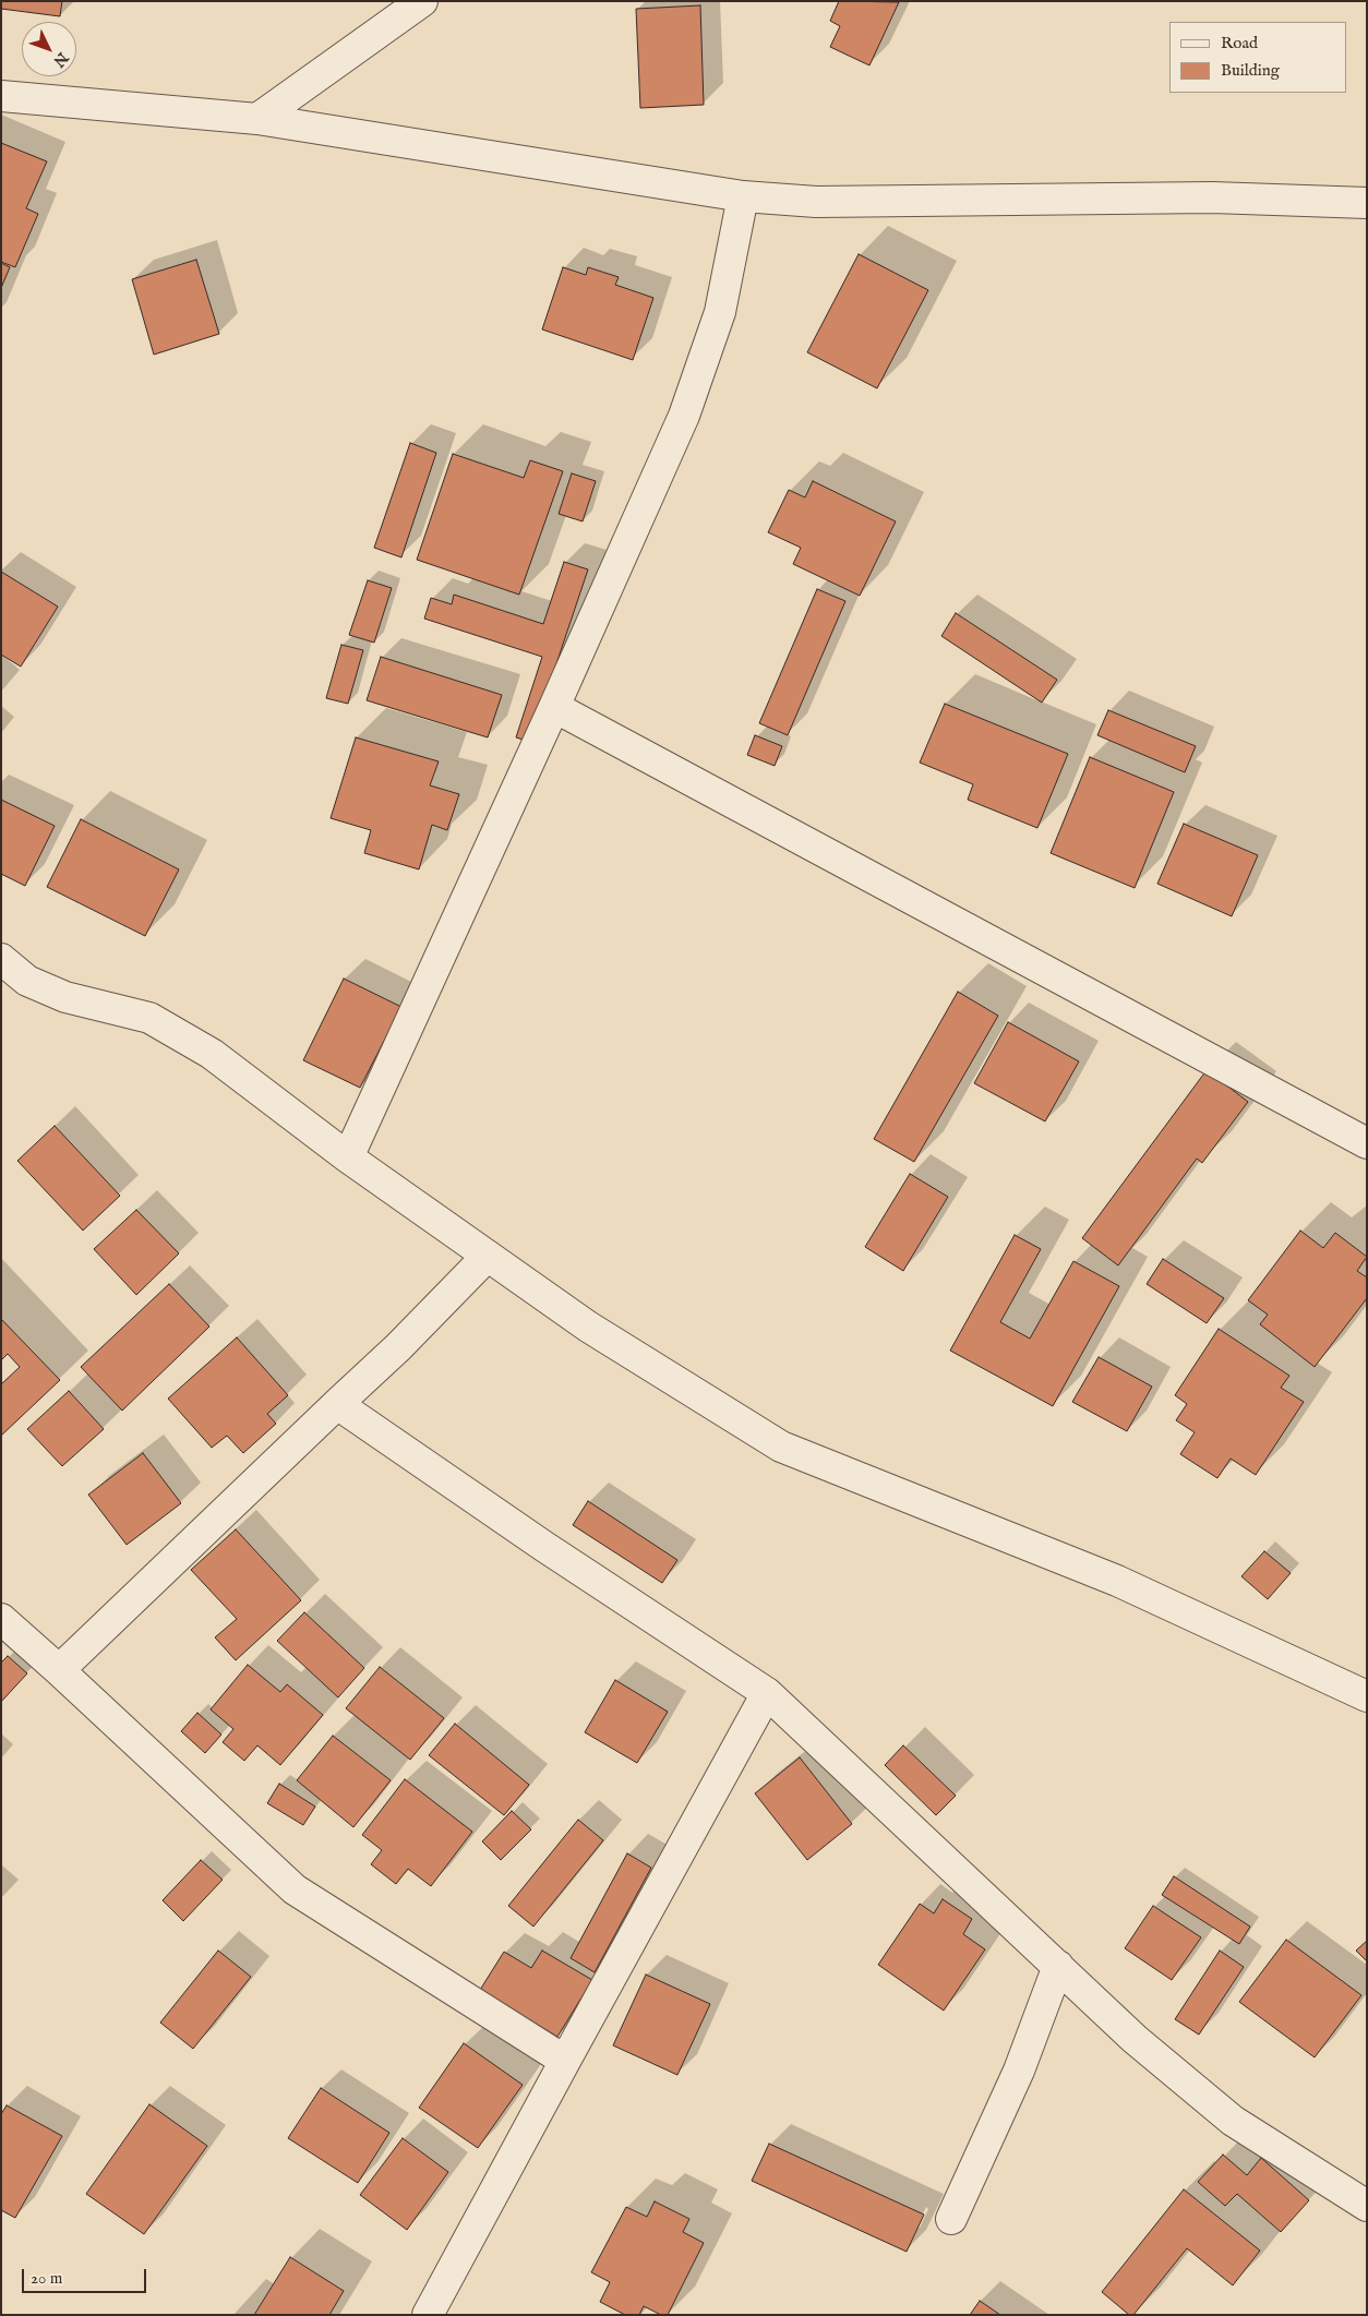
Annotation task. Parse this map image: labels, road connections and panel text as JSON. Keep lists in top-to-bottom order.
{
  "legend": ["Road", "Building"],
  "scale_bar": "20 m",
  "north": "bottom right"
}
